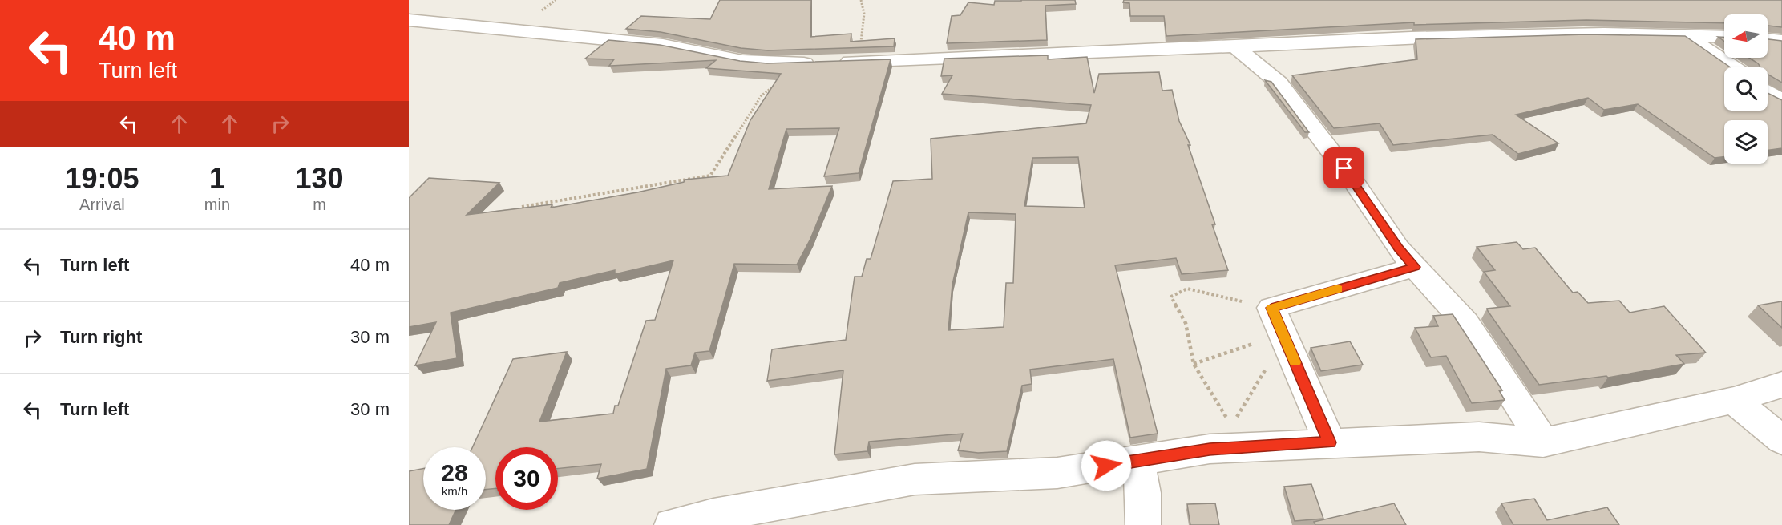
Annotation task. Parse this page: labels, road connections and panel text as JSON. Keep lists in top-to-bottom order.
{
  "north": "left",
  "page": {
    "turn": ["40 m", "Turn left"],
    "eta": [
      "19:05",
      "Arrival",
      "1",
      "min",
      "130",
      "m"
    ],
    "list": [
      {
        "name": "Turn left",
        "value": "40 m"
      },
      {
        "name": "Turn right",
        "value": "30 m"
      },
      {
        "name": "Turn left",
        "value": "30 m"
      }
    ],
    "speed": "28 km/h",
    "limit": "30"
  }
}
